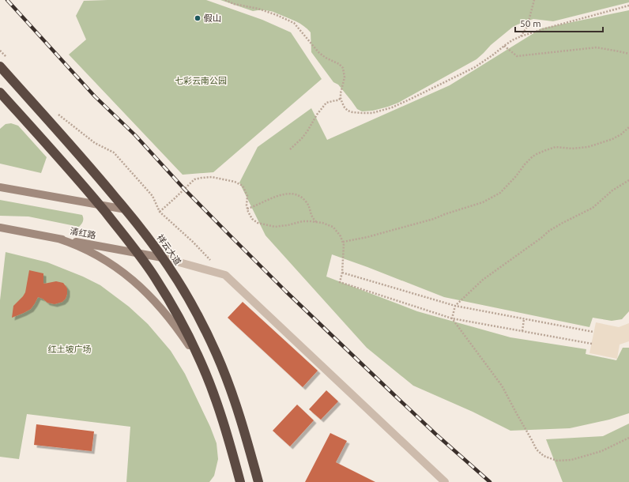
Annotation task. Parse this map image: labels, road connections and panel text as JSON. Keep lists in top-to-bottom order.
{
  "streets": {
    "highway": ["祥云大道"],
    "main road": ["清红路"]
  },
  "crossings": [
    ["清红路", "祥云大道"]
  ],
  "parks": ["七彩云南公园", "红土坡广场"],
  "places": ["假山"],
  "scale_bar": "50 m"
}
